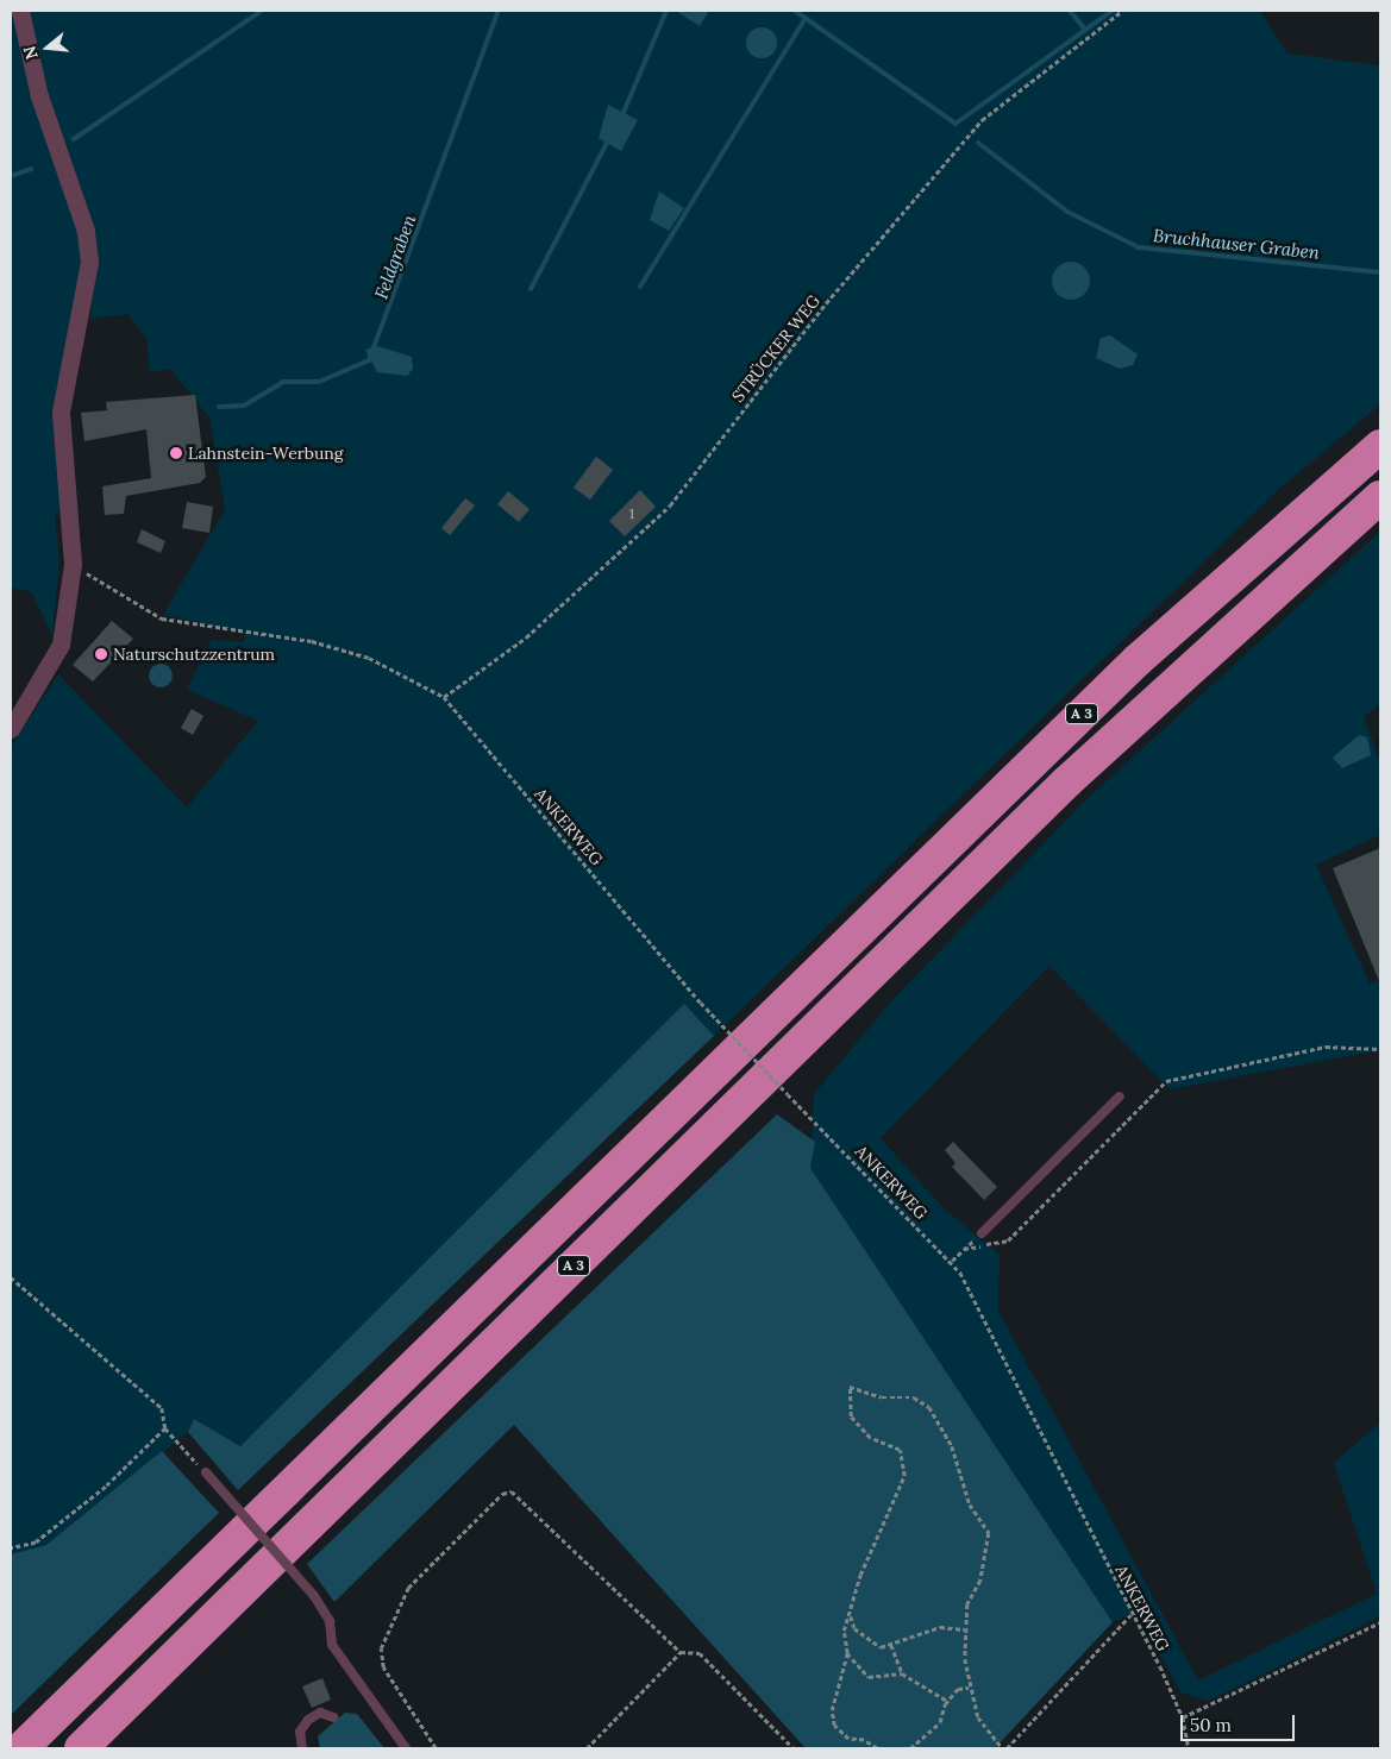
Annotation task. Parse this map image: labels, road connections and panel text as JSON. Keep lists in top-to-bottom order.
{
  "streets": {
    "highway": ["A 3"],
    "path": ["STRÜCKER WEG", "ANKERWEG"]
  },
  "crossings": [
    ["STRÜCKER WEG", "ANKERWEG"]
  ],
  "water": ["Bruchhauser Graben", "Feldgraben"],
  "places": ["Lahnstein-Werbung", "Naturschutzzentrum"],
  "house_numbers": ["1"],
  "scale_bar": "50 m",
  "north": "left"
}
